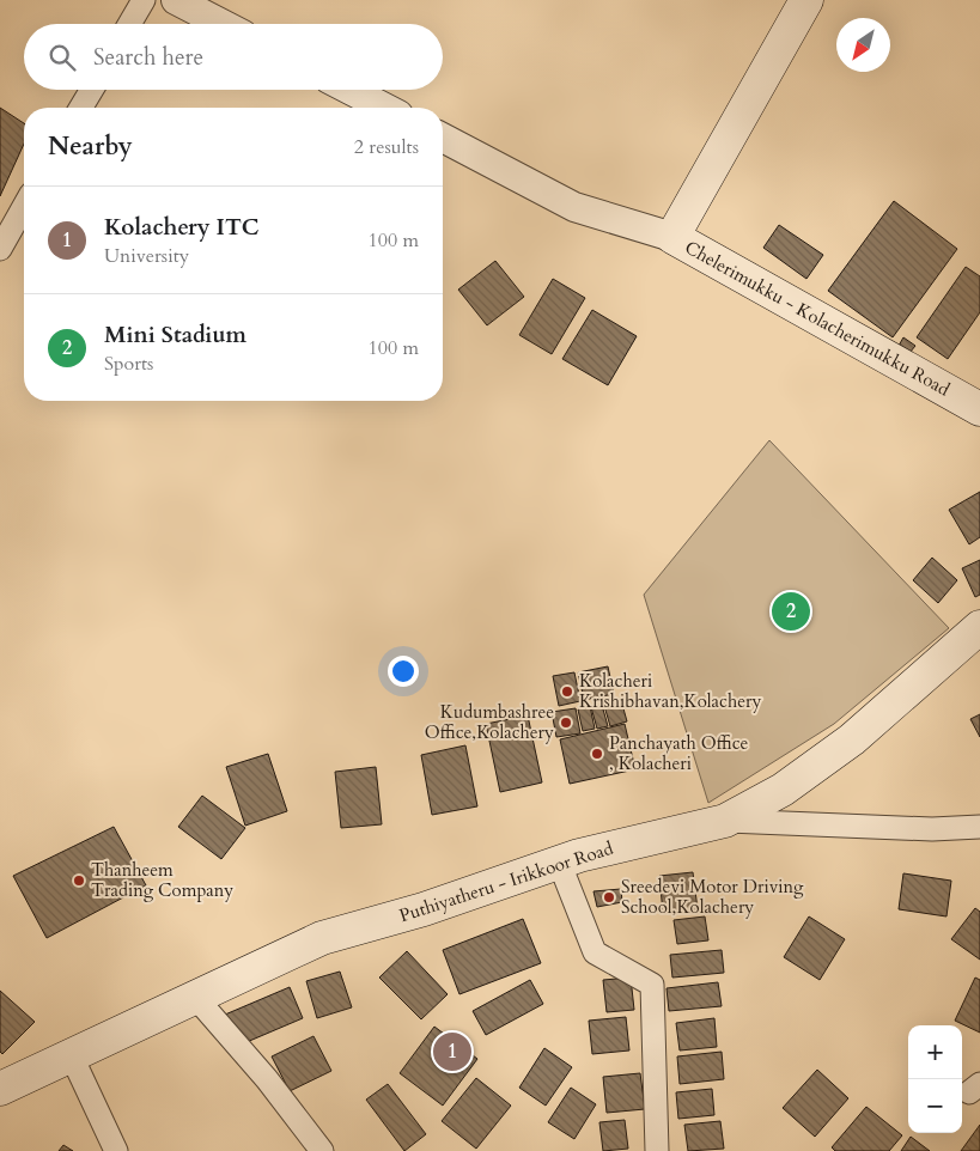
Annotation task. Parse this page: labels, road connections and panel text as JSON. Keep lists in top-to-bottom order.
{
  "streets": {
    "main road": ["Chelerimukku - Kolacherimukku Road", "Puthiyatheru - Irikkoor Road"]
  },
  "places": [
    "Kolacheri Krishibhavan,Kolachery",
    "Kudumbashree Office,Kolachery",
    "Panchayath Office , Kolacheri",
    "Thanheem Trading Company",
    "Sreedevi Motor Driving School,Kolachery"
  ],
  "north": "bottom left",
  "page": {
    "search": "Search here",
    "heading": ["Nearby", "2 results"],
    "list": [
      {
        "mark": "1",
        "name": "Kolachery ITC",
        "note": "University",
        "value": "100 m"
      },
      {
        "mark": "2",
        "name": "Mini Stadium",
        "note": "Sports",
        "value": "100 m"
      }
    ],
    "pins": ["2", "1"],
    "map_buttons": ["+", "−"]
  }
}
